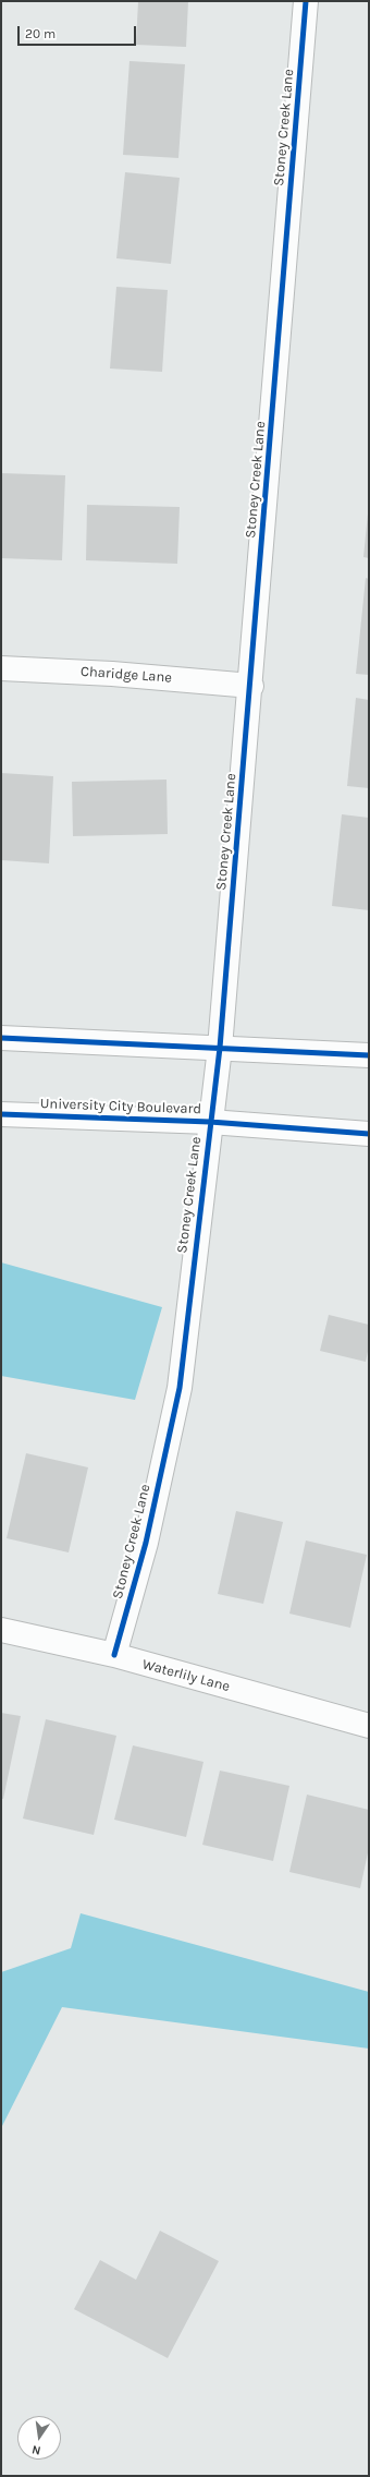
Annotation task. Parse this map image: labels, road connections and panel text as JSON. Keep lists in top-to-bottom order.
{
  "streets": {
    "street": [
      "Stoney Creek Lane",
      "Charidge Lane",
      "University City Boulevard",
      "Waterlily Lane"
    ]
  },
  "crossings": [
    ["Stoney Creek Lane", "Charidge Lane"],
    ["Stoney Creek Lane", "University City Boulevard"],
    ["Stoney Creek Lane", "Waterlily Lane"]
  ],
  "scale_bar": "20 m",
  "north": "bottom"
}
